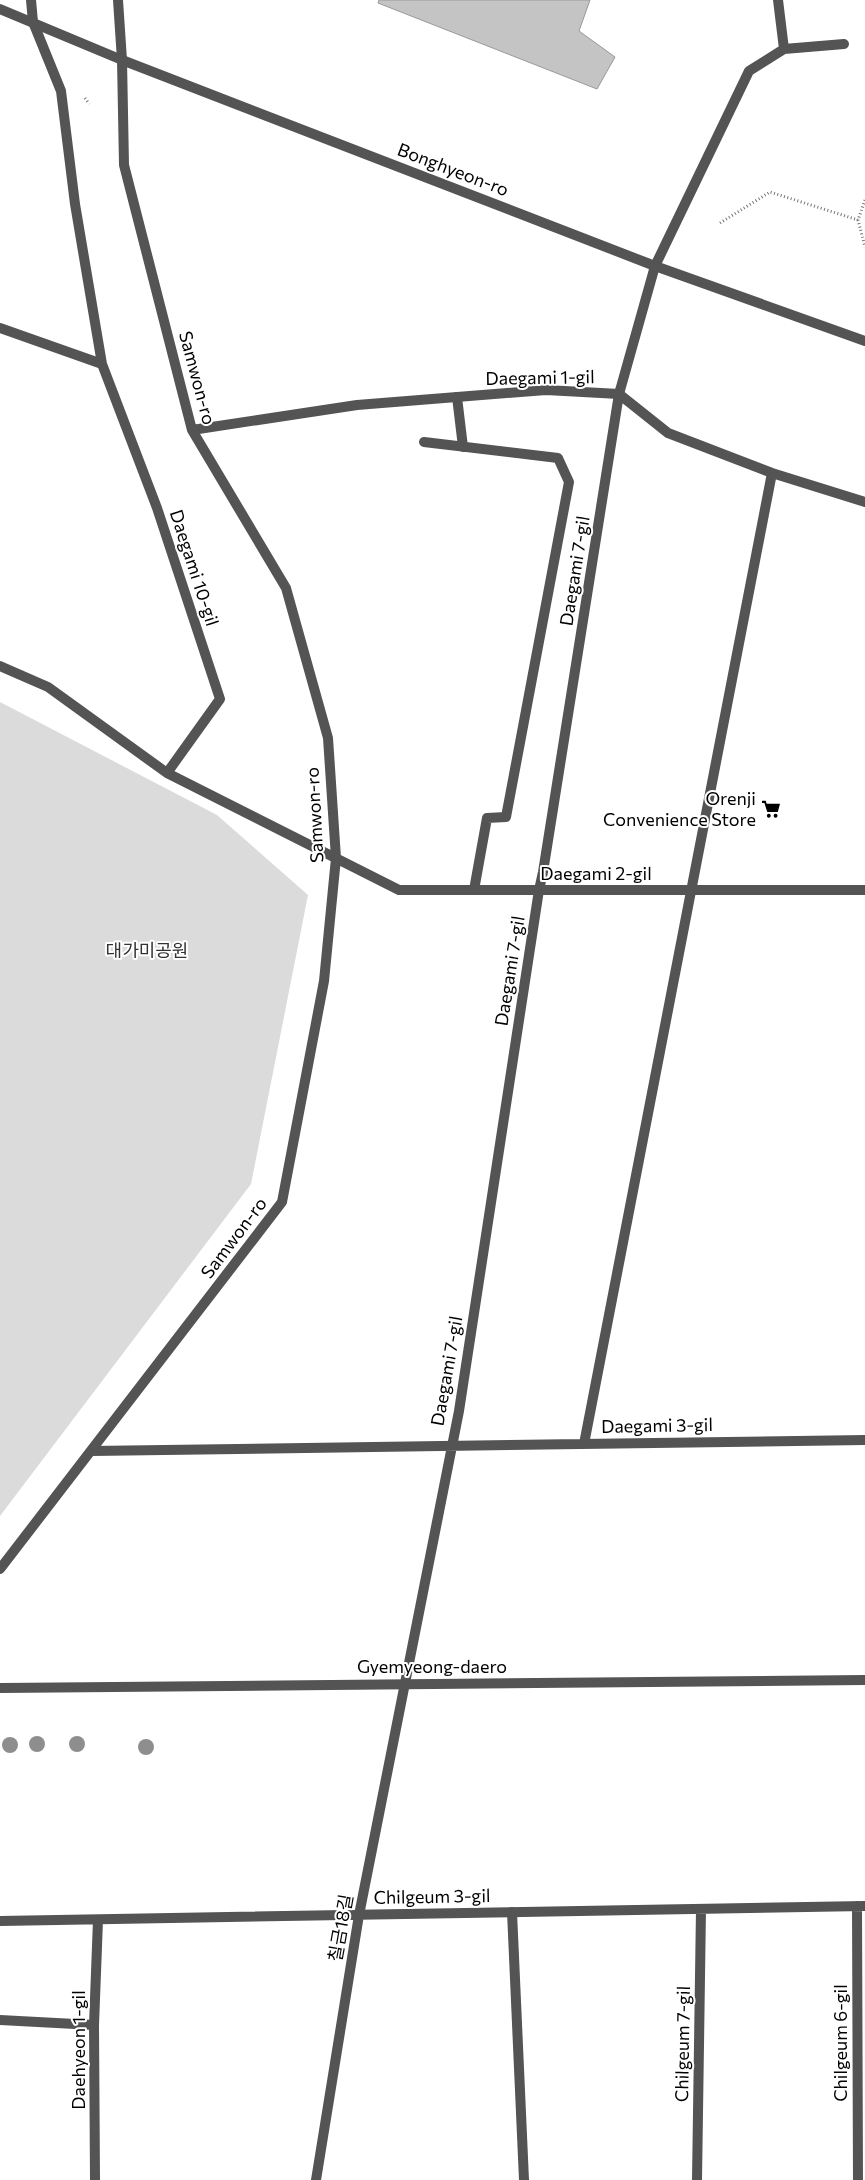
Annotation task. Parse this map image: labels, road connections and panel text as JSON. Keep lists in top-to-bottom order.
{
  "streets": {
    "street": [
      "Bonghyeon-ro",
      "Samwon-ro",
      "Daegami 1-gil",
      "Daegami 10-gil",
      "Daegami 7-gil",
      "Daegami 2-gil",
      "Daegami 3-gil",
      "Gyemyeong-daero",
      "Chilgeum 3-gil",
      "칠금18길",
      "Chilgeum 6-gil",
      "Chilgeum 7-gil",
      "Daehyeon 1-gil"
    ]
  },
  "crossings": [
    ["Bonghyeon-ro", "Samwon-ro"],
    ["Bonghyeon-ro", "Daegami 7-gil"],
    ["Samwon-ro", "Daegami 1-gil"],
    ["Samwon-ro", "Daegami 2-gil"],
    ["Samwon-ro", "Daegami 3-gil"],
    ["Daegami 1-gil", "Daegami 7-gil"],
    ["Daegami 7-gil", "Daegami 2-gil"],
    ["Daegami 7-gil", "Daegami 3-gil"],
    ["Daegami 7-gil", "Gyemyeong-daero"],
    ["Daegami 7-gil", "칠금18길"],
    ["Gyemyeong-daero", "칠금18길"],
    ["Chilgeum 3-gil", "칠금18길"],
    ["Chilgeum 3-gil", "Chilgeum 6-gil"],
    ["Chilgeum 3-gil", "Chilgeum 7-gil"],
    ["Chilgeum 3-gil", "Daehyeon 1-gil"]
  ],
  "parks": ["대가미공원"],
  "places": {
    "supermarket": ["Orenji Convenience Store"]
  }
}
